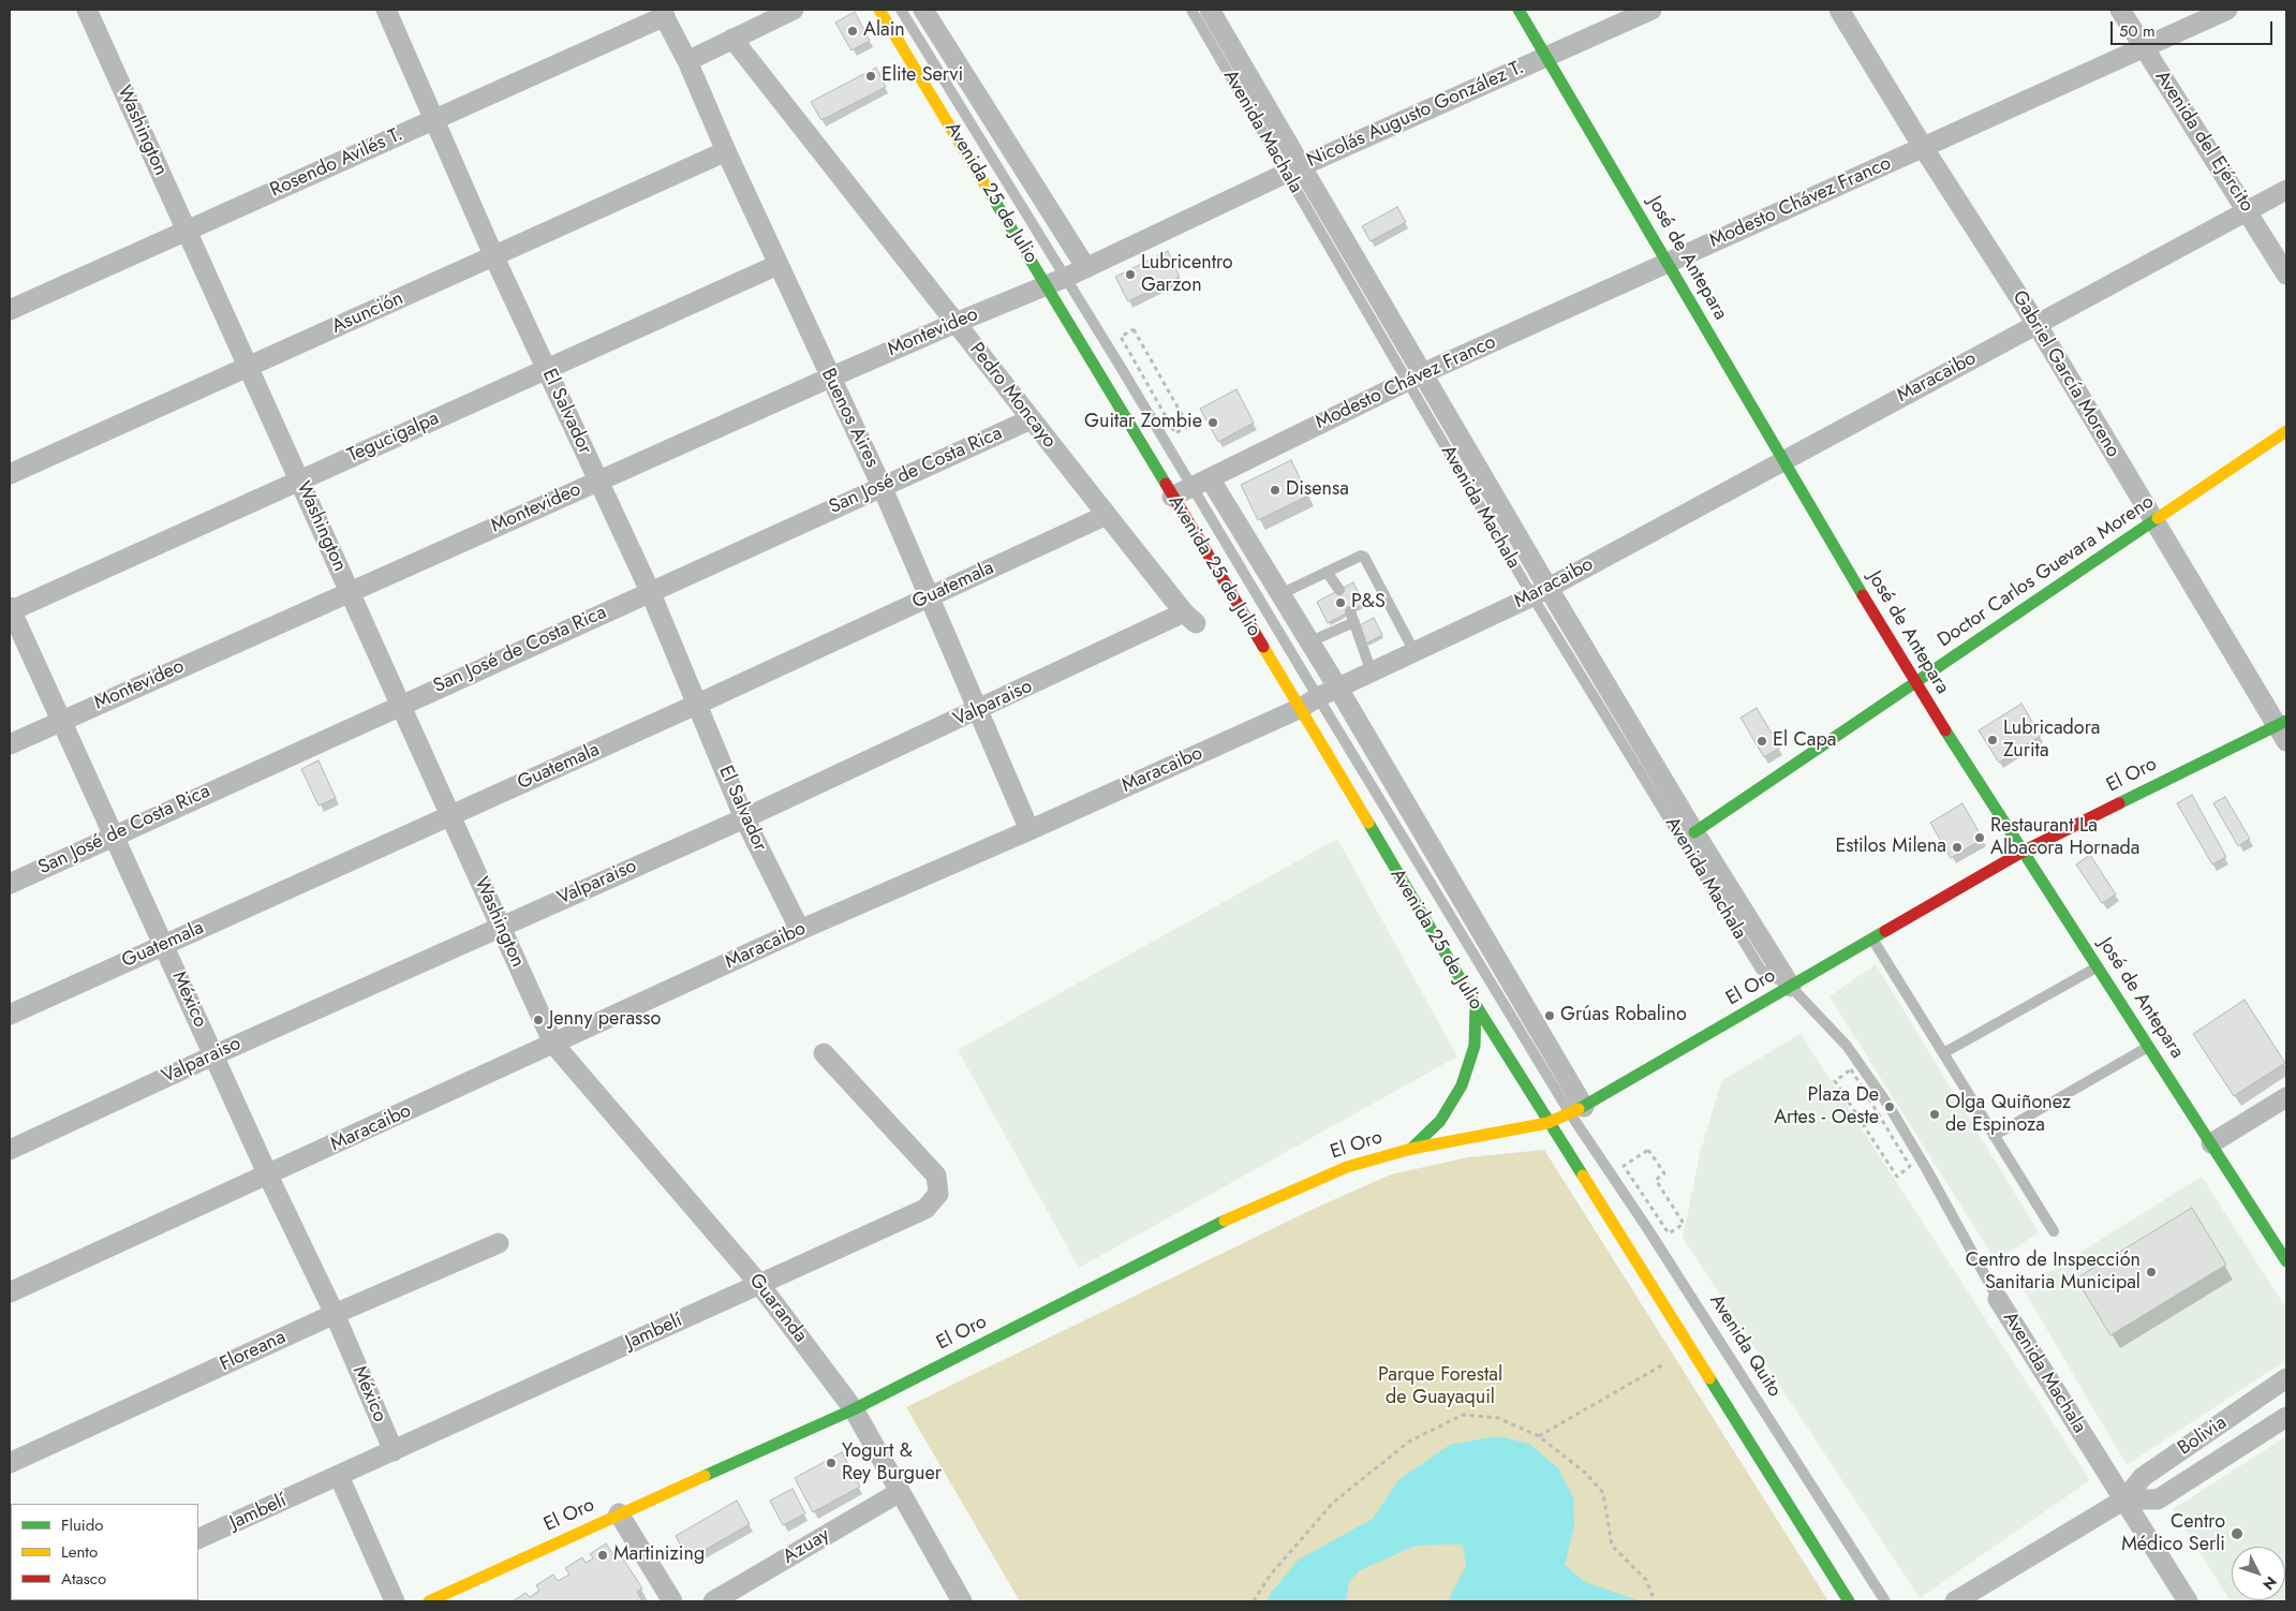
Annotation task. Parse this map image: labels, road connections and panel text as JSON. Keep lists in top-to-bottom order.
{
  "streets": {
    "main road": [
      "Avenida 25 de Julio",
      "José de Antepara",
      "Doctor Carlos Guevara Moreno",
      "El Oro"
    ],
    "street": [
      "Nicolás Augusto González T.",
      "Washington",
      "Avenida Machala",
      "Avenida del Ejército",
      "Rosendo Avilés T.",
      "Modesto Chávez Franco",
      "Asunción",
      "Montevideo",
      "Gabriel García Moreno",
      "Maracaibo",
      "Pedro Moncayo",
      "El Salvador",
      "Buenos Aires",
      "Tegucigalpa",
      "San José de Costa Rica",
      "Guatemala",
      "Valparaiso",
      "México",
      "Guaranda",
      "Jambelí",
      "Floreana",
      "Bolivia",
      "Azuay"
    ],
    "lane": ["Avenida Quito"]
  },
  "crossings": [
    ["Nicolás Augusto González T.", "Avenida Machala"],
    ["Nicolás Augusto González T.", "Avenida 25 de Julio"],
    ["Nicolás Augusto González T.", "José de Antepara"],
    ["Nicolás Augusto González T.", "Montevideo"],
    ["Washington", "Rosendo Avilés T."],
    ["Washington", "Asunción"],
    ["Washington", "Montevideo"],
    ["Washington", "Maracaibo"],
    ["Washington", "Tegucigalpa"],
    ["Washington", "San José de Costa Rica"],
    ["Washington", "Guatemala"],
    ["Washington", "Valparaiso"],
    ["Washington", "Guaranda"],
    ["Avenida Machala", "Modesto Chávez Franco"],
    ["Avenida Machala", "Maracaibo"],
    ["Avenida Machala", "Doctor Carlos Guevara Moreno"],
    ["Avenida Machala", "El Oro"],
    ["Avenida Machala", "Bolivia"],
    ["Avenida del Ejército", "Modesto Chávez Franco"],
    ["Avenida del Ejército", "Maracaibo"],
    ["Rosendo Avilés T.", "El Salvador"],
    ["Rosendo Avilés T.", "Buenos Aires"],
    ["Avenida 25 de Julio", "Modesto Chávez Franco"],
    ["Avenida 25 de Julio", "Montevideo"],
    ["Avenida 25 de Julio", "Maracaibo"],
    ["Avenida 25 de Julio", "El Oro"],
    ["Avenida 25 de Julio", "Avenida Quito"],
    ["Modesto Chávez Franco", "José de Antepara"],
    ["Modesto Chávez Franco", "Gabriel García Moreno"],
    ["José de Antepara", "Maracaibo"],
    ["José de Antepara", "Doctor Carlos Guevara Moreno"],
    ["José de Antepara", "El Oro"],
    ["Asunción", "El Salvador"],
    ["Asunción", "Buenos Aires"],
    ["Montevideo", "Pedro Moncayo"],
    ["Montevideo", "El Salvador"],
    ["Montevideo", "Buenos Aires"],
    ["Montevideo", "México"],
    ["Gabriel García Moreno", "Maracaibo"],
    ["Gabriel García Moreno", "Doctor Carlos Guevara Moreno"],
    ["Gabriel García Moreno", "El Oro"],
    ["Maracaibo", "El Salvador"],
    ["Maracaibo", "Buenos Aires"],
    ["Maracaibo", "México"],
    ["Maracaibo", "Guaranda"],
    ["Pedro Moncayo", "San José de Costa Rica"],
    ["Pedro Moncayo", "Guatemala"],
    ["Pedro Moncayo", "Valparaiso"],
    ["El Salvador", "Tegucigalpa"],
    ["El Salvador", "San José de Costa Rica"],
    ["El Salvador", "Guatemala"],
    ["El Salvador", "Valparaiso"],
    ["Buenos Aires", "Tegucigalpa"],
    ["Buenos Aires", "San José de Costa Rica"],
    ["Buenos Aires", "Guatemala"],
    ["Buenos Aires", "Valparaiso"],
    ["Tegucigalpa", "México"],
    ["San José de Costa Rica", "México"],
    ["Guatemala", "México"],
    ["Valparaiso", "México"],
    ["El Oro", "Guaranda"],
    ["El Oro", "Avenida Quito"],
    ["México", "Jambelí"],
    ["México", "Floreana"],
    ["Guaranda", "Jambelí"],
    ["Guaranda", "Azuay"]
  ],
  "parks": ["Parque Forestal de Guayaquil"],
  "places": [
    "Alain",
    "Elite Servi",
    "Lubricentro Garzon",
    "Guitar Zombie",
    "Disensa",
    "P&S",
    "Lubricadora Zurita",
    "El Capa",
    "Restaurant La Albacora Hornada",
    "Estilos Milena",
    "Grúas Robalino",
    "Jenny perasso",
    "Plaza De Artes - Oeste",
    "Olga Quiñonez de Espinoza",
    "Centro de Inspección Sanitaria Municipal",
    "Yogurt & Rey Burguer",
    "Centro Médico Serli",
    "Martinizing"
  ],
  "legend": ["Fluido", "Lento", "Atasco"],
  "scale_bar": "50 m",
  "north": "bottom right"
}
